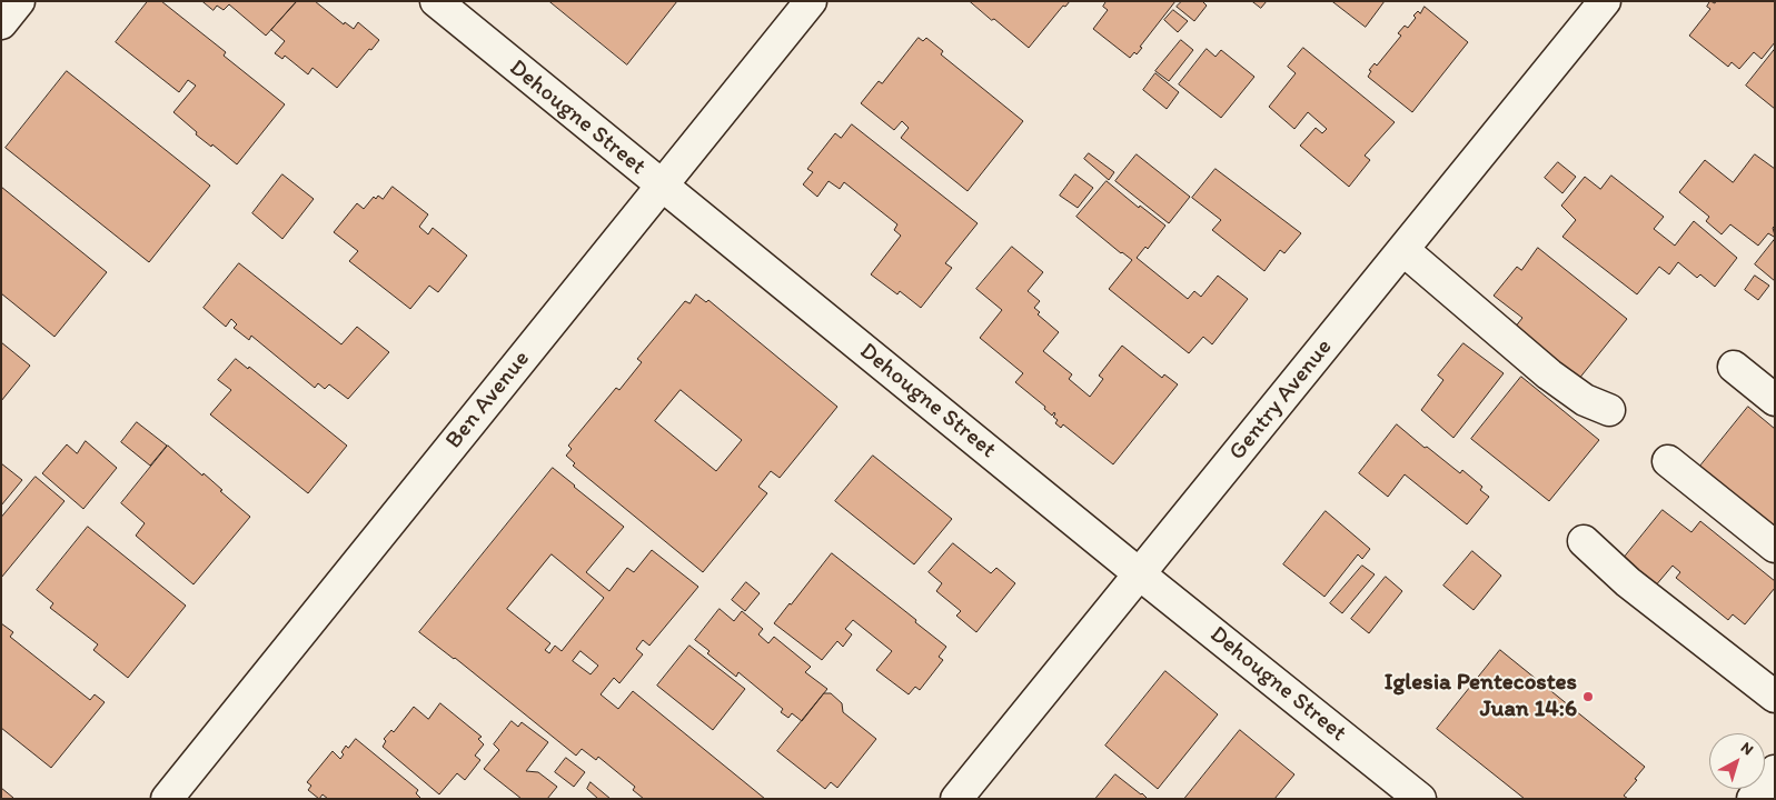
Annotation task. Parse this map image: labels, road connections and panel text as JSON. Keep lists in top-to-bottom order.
{
  "streets": {
    "street": ["Dehougne Street", "Ben Avenue", "Gentry Avenue"]
  },
  "crossings": [
    ["Dehougne Street", "Ben Avenue"],
    ["Dehougne Street", "Gentry Avenue"]
  ],
  "places": ["Iglesia Pentecostes Juan 14:6"],
  "north": "top right"
}
